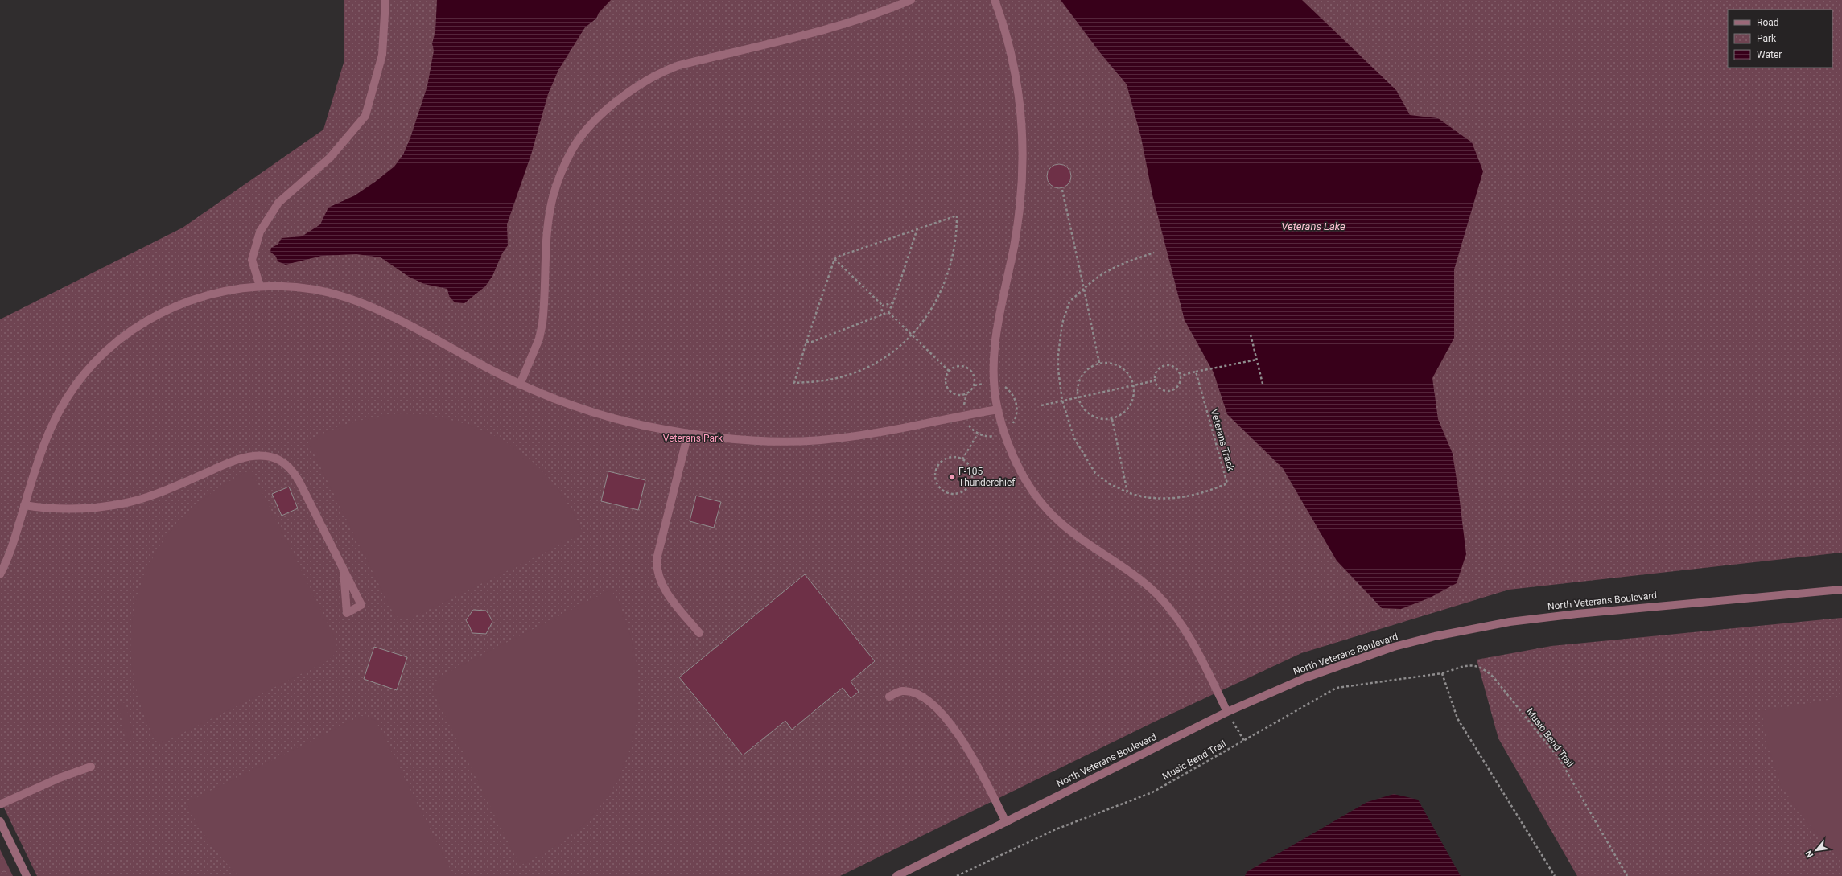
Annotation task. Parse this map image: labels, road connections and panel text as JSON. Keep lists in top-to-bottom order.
{
  "streets": {
    "street": ["North Veterans Boulevard"],
    "path": ["Veterans Track", "Music Bend Trail"]
  },
  "water": ["Veterans Lake"],
  "parks": ["Veterans Park"],
  "places": ["F-105 Thunderchief"],
  "legend": ["Road", "Park", "Water"],
  "north": "bottom left"
}
